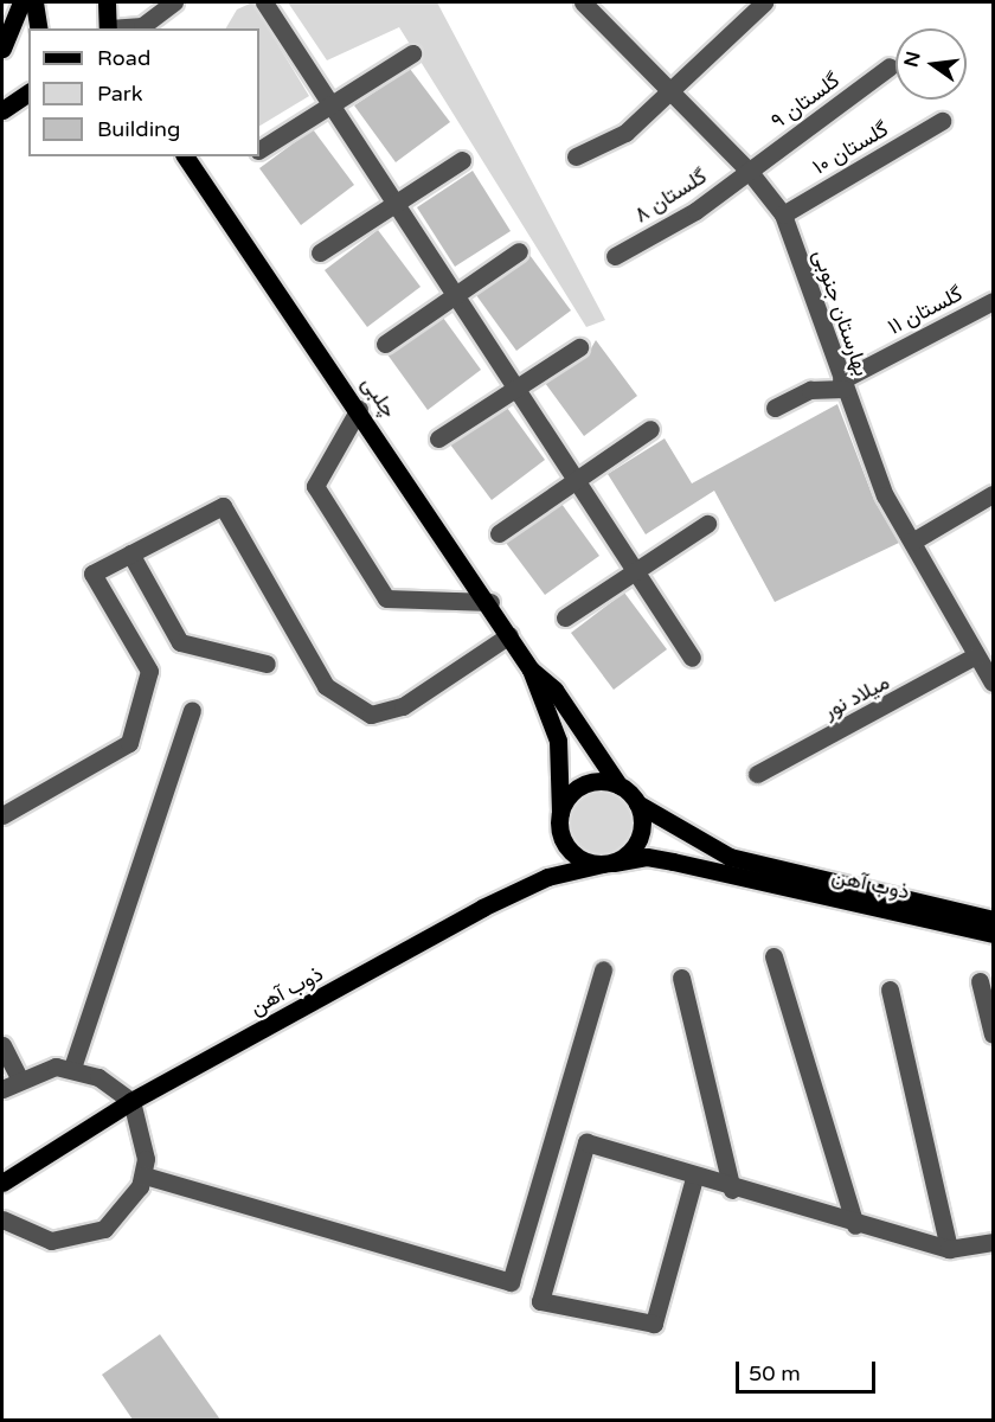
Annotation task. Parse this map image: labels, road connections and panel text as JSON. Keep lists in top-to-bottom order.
{
  "streets": {
    "main road": ["چلبی", "ذوب آهن"],
    "street": [
      "گلستان ۹",
      "گلستان ۱۰",
      "گلستان ۸",
      "گلستان ۱۱",
      "بهارستان جنوبی",
      "میلاد نور"
    ]
  },
  "crossings": [
    ["گلستان ۹", "گلستان ۸"],
    ["گلستان ۹", "بهارستان جنوبی"],
    ["گلستان ۱۰", "بهارستان جنوبی"],
    ["گلستان ۸", "بهارستان جنوبی"],
    ["گلستان ۱۱", "بهارستان جنوبی"],
    ["بهارستان جنوبی", "میلاد نور"]
  ],
  "legend": ["Road", "Park", "Building"],
  "scale_bar": "50 m",
  "north": "left"
}
